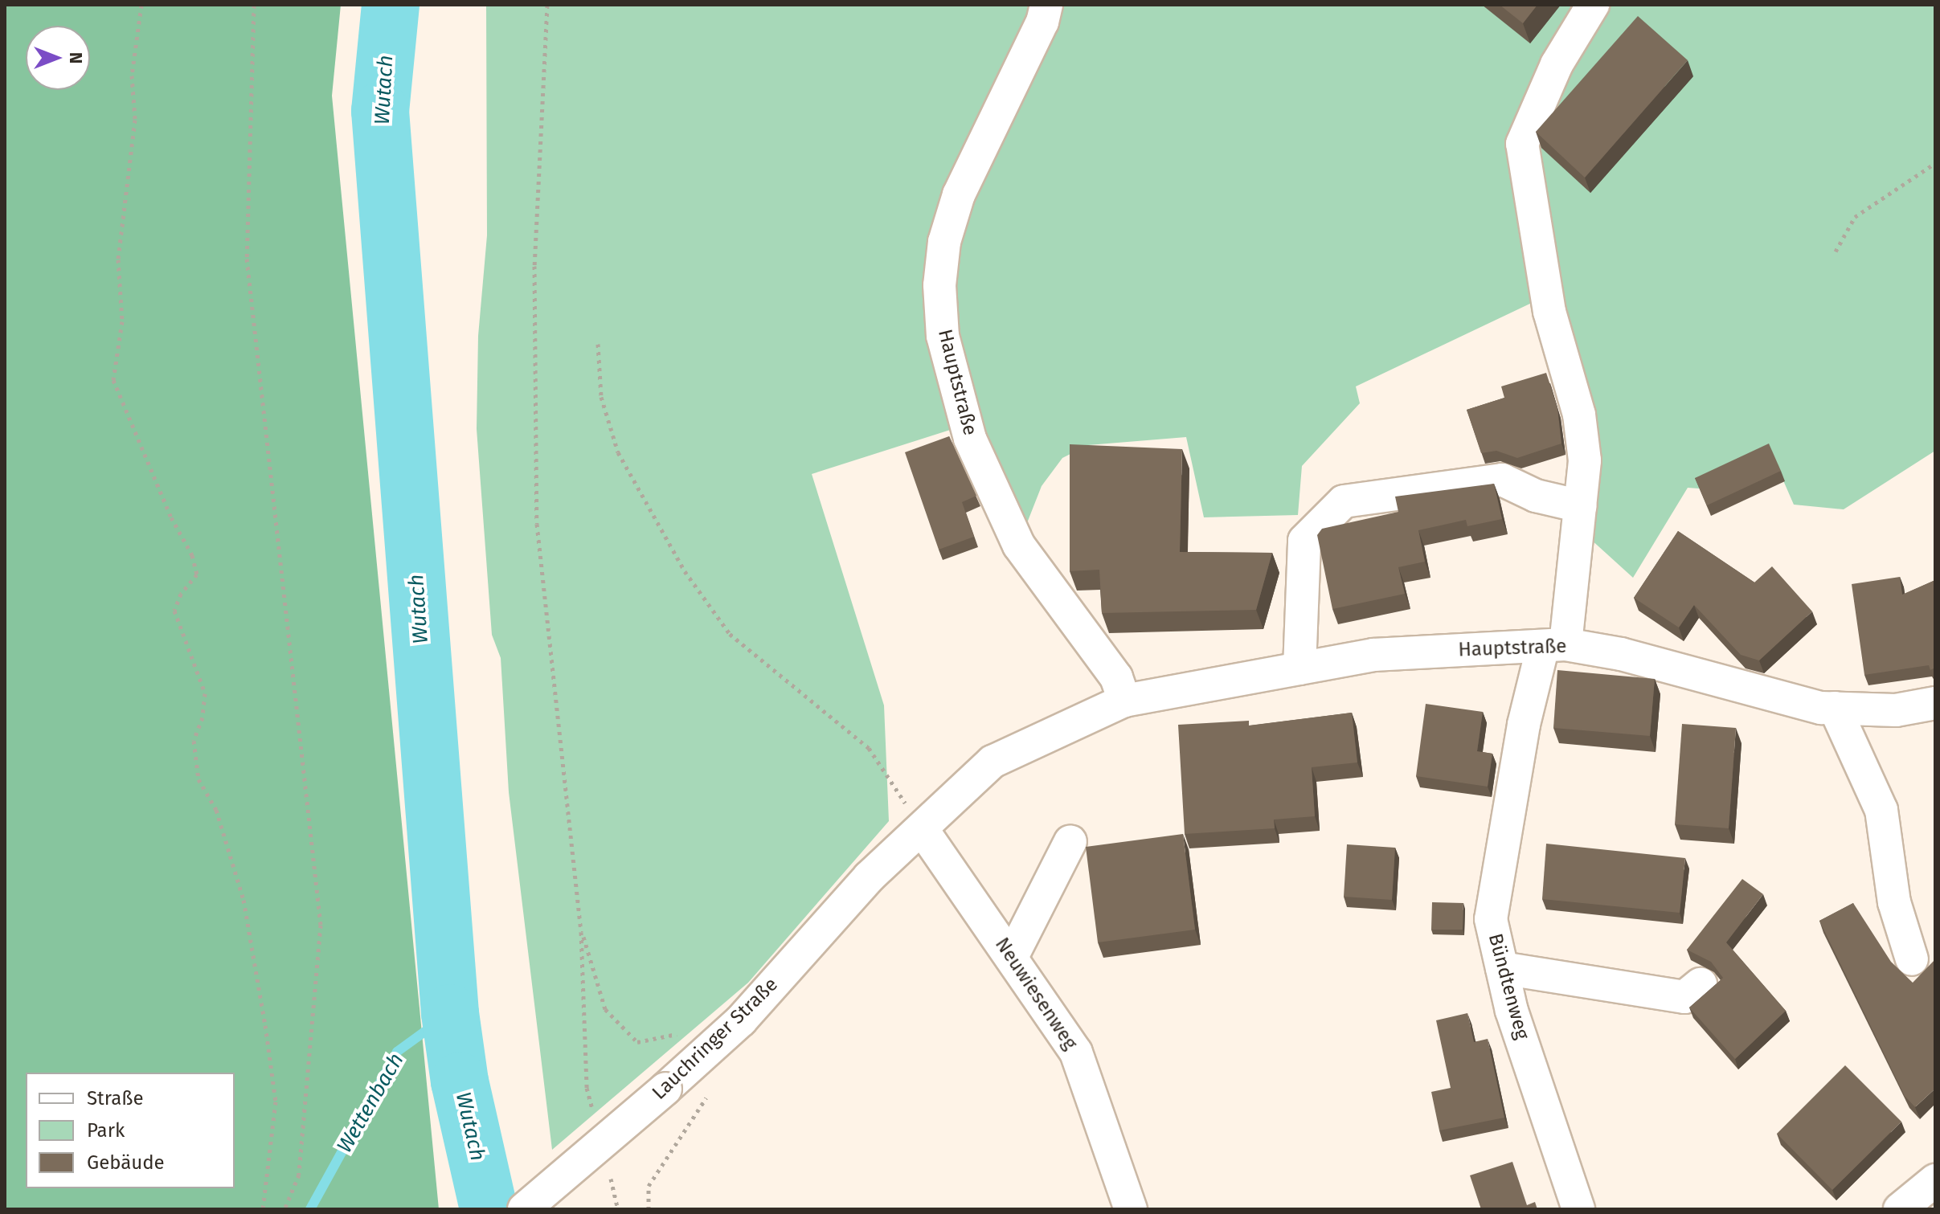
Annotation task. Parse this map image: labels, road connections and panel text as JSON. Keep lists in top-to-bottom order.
{
  "streets": {
    "street": [
      "Hauptstraße",
      "Bündtenweg",
      "Neuwiesenweg",
      "Lauchringer Straße"
    ]
  },
  "crossings": [
    ["Hauptstraße", "Bündtenweg"],
    ["Hauptstraße", "Neuwiesenweg"],
    ["Hauptstraße", "Lauchringer Straße"],
    ["Neuwiesenweg", "Lauchringer Straße"]
  ],
  "water": ["Wutach", "Wettenbach"],
  "legend": ["Straße", "Park", "Gebäude"],
  "north": "right"
}
